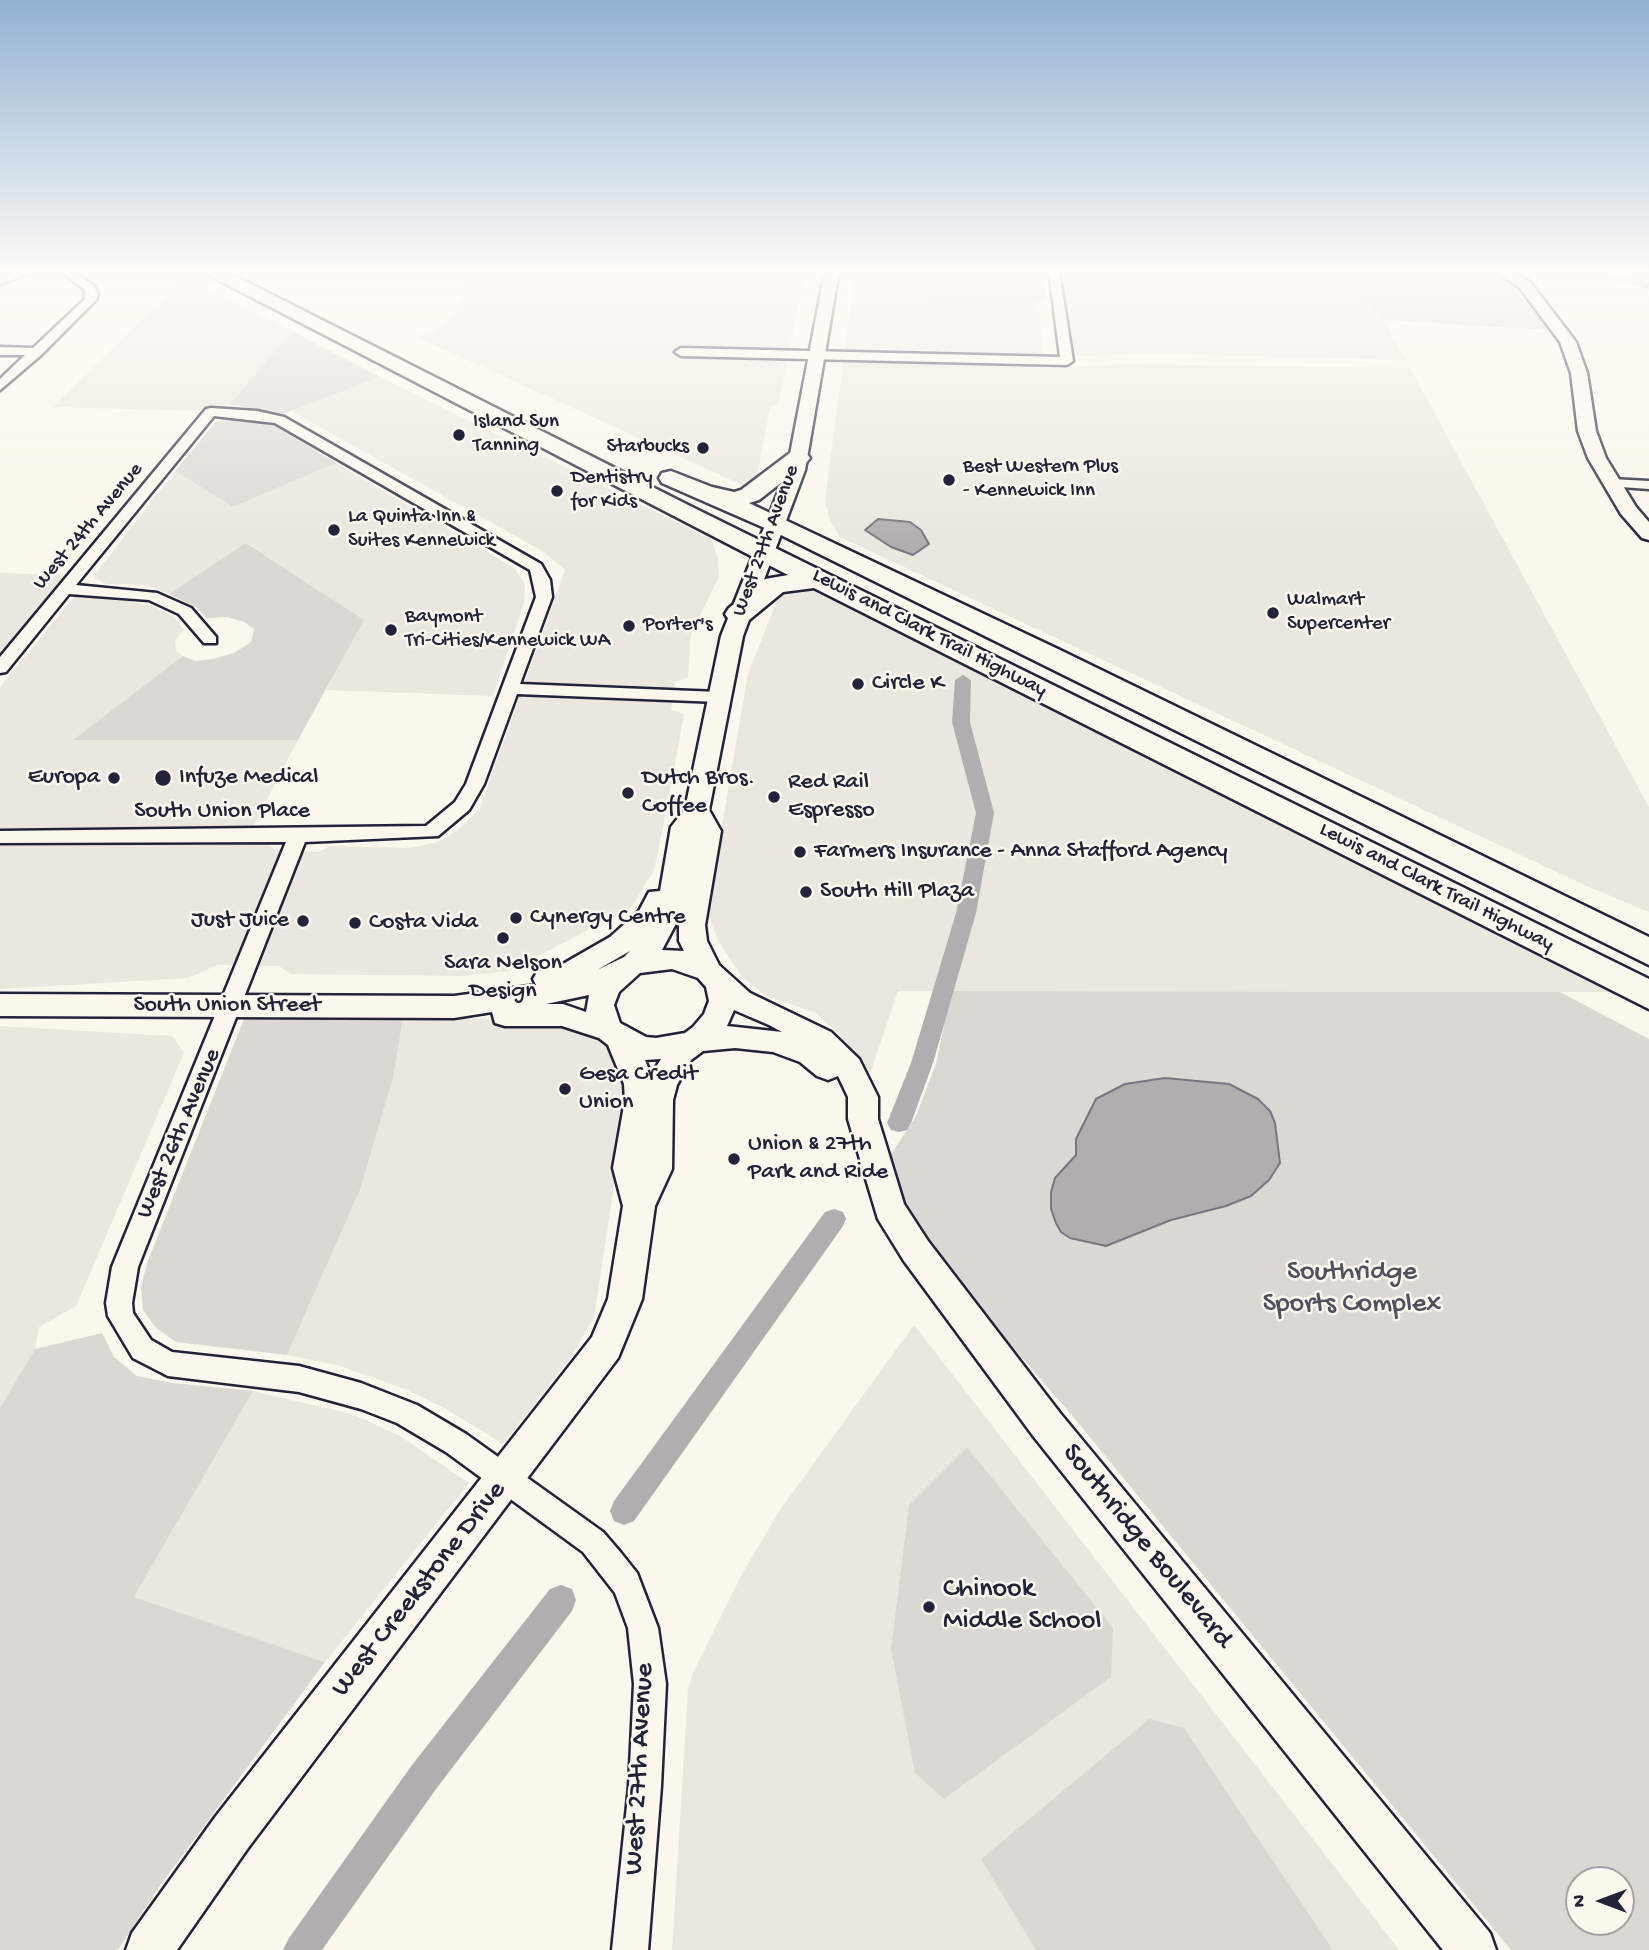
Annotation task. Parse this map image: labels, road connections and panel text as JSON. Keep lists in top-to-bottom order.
{
  "streets": {
    "highway": ["Lewis and Clark Trail Highway"],
    "main road": [
      "West 27th Avenue",
      "South Union Street",
      "Southridge Boulevard",
      "West Creekstone Drive"
    ],
    "street": ["West 24th Avenue", "South Union Place", "West 26th Avenue"]
  },
  "crossings": [
    ["West 24th Avenue", "South Union Place"],
    ["West 27th Avenue", "Lewis and Clark Trail Highway"],
    ["West 27th Avenue", "South Union Street"],
    ["West 27th Avenue", "West 26th Avenue"],
    ["West 27th Avenue", "Southridge Boulevard"],
    ["West 27th Avenue", "West Creekstone Drive"],
    ["South Union Place", "West 26th Avenue"],
    ["South Union Street", "West 26th Avenue"],
    ["South Union Street", "Southridge Boulevard"],
    ["South Union Street", "West Creekstone Drive"],
    ["Southridge Boulevard", "West Creekstone Drive"]
  ],
  "parks": ["Southridge Sports Complex"],
  "places": [
    "Island Sun Tanning",
    "Starbucks",
    "Best Western Plus - Kennewick Inn",
    "Dentistry for Kids",
    "La Quinta Inn & Suites Kennewick",
    "Walmart Supercenter",
    "Porter's",
    "Baymont Tri-Cities/Kennewick WA",
    "Circle K",
    "Europa",
    "Infuze Medical",
    "Dutch Bros. Coffee",
    "Red Rail Espresso",
    "Farmers Insurance - Anna Stafford Agency",
    "South Hill Plaza",
    "Cynergy Centre",
    "Just Juice",
    "Costa Vida",
    "Sara Nelson Design",
    "Gesa Credit Union",
    "Union & 27th Park and Ride",
    "Chinook Middle School"
  ],
  "north": "left"
}
